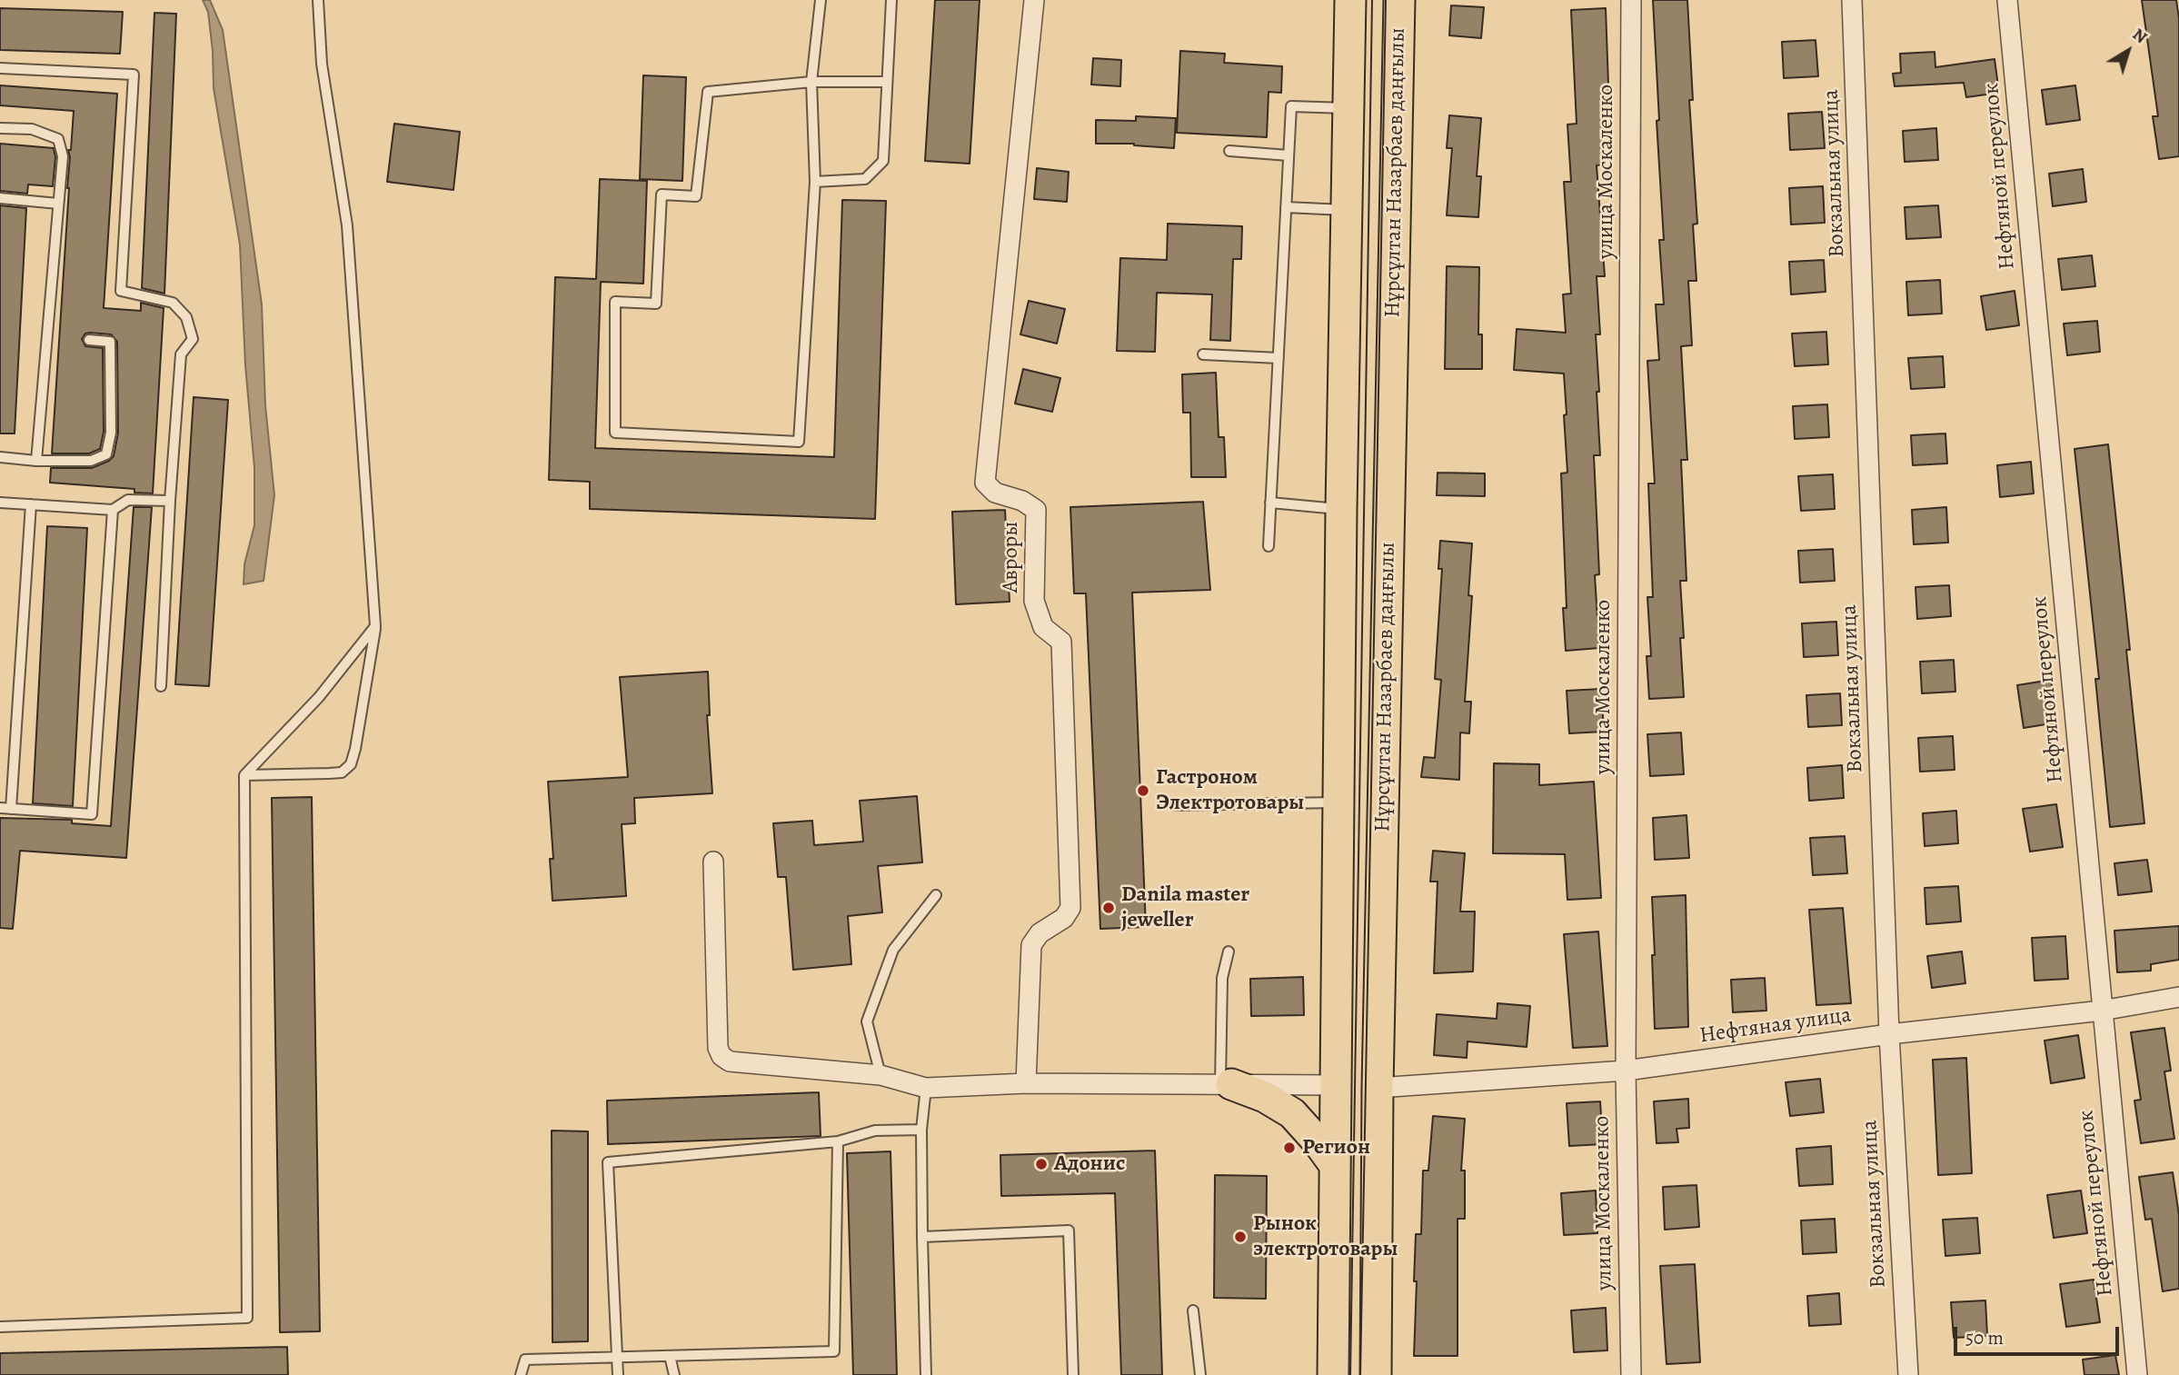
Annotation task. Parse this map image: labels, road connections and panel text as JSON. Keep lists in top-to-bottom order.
{
  "streets": {
    "main road": ["Нұрсұлтан Назарбаев даңғылы"],
    "street": [
      "улица Москаленко",
      "Вокзальная улица",
      "Нефтяной переулок",
      "Авроры",
      "Нефтяная улица"
    ]
  },
  "crossings": [
    ["улица Москаленко", "Нефтяная улица"],
    ["Нұрсұлтан Назарбаев даңғылы", "Нефтяная улица"],
    ["Вокзальная улица", "Нефтяная улица"],
    ["Нефтяной переулок", "Нефтяная улица"]
  ],
  "places": [
    "Гастроном Электротовары",
    "Danila master jeweller",
    "Регион",
    "Адонис",
    "Рынок электротовары"
  ],
  "scale_bar": "50 m",
  "north": "top right"
}
